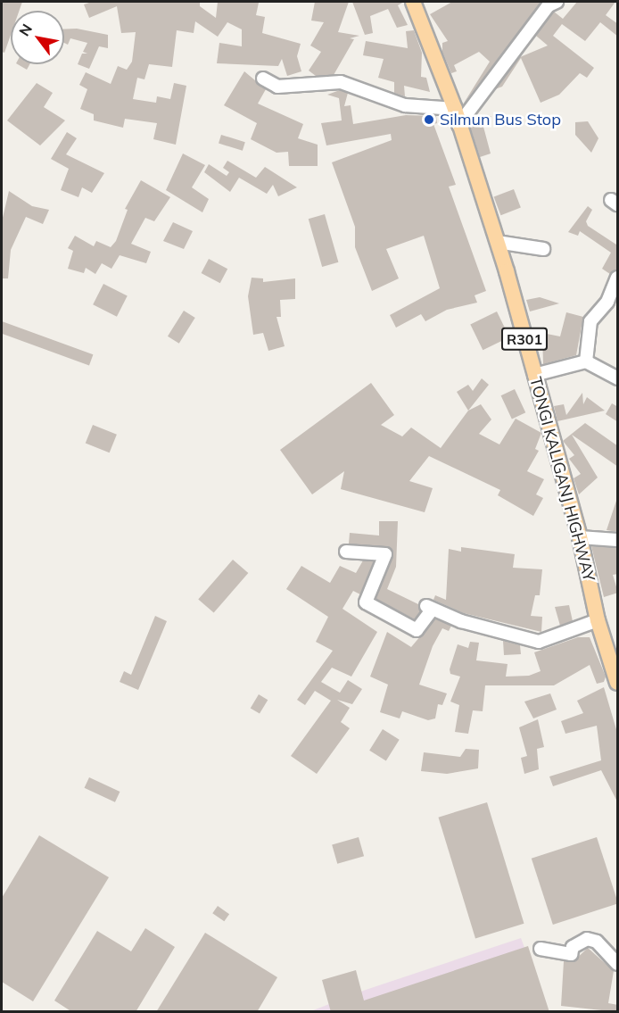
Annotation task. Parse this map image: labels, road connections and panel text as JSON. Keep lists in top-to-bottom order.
{
  "streets": {
    "main road": ["R301", "TONGI KALIGANJ HIGHWAY"]
  },
  "places": ["Silmun Bus Stop"],
  "north": "top left"
}
